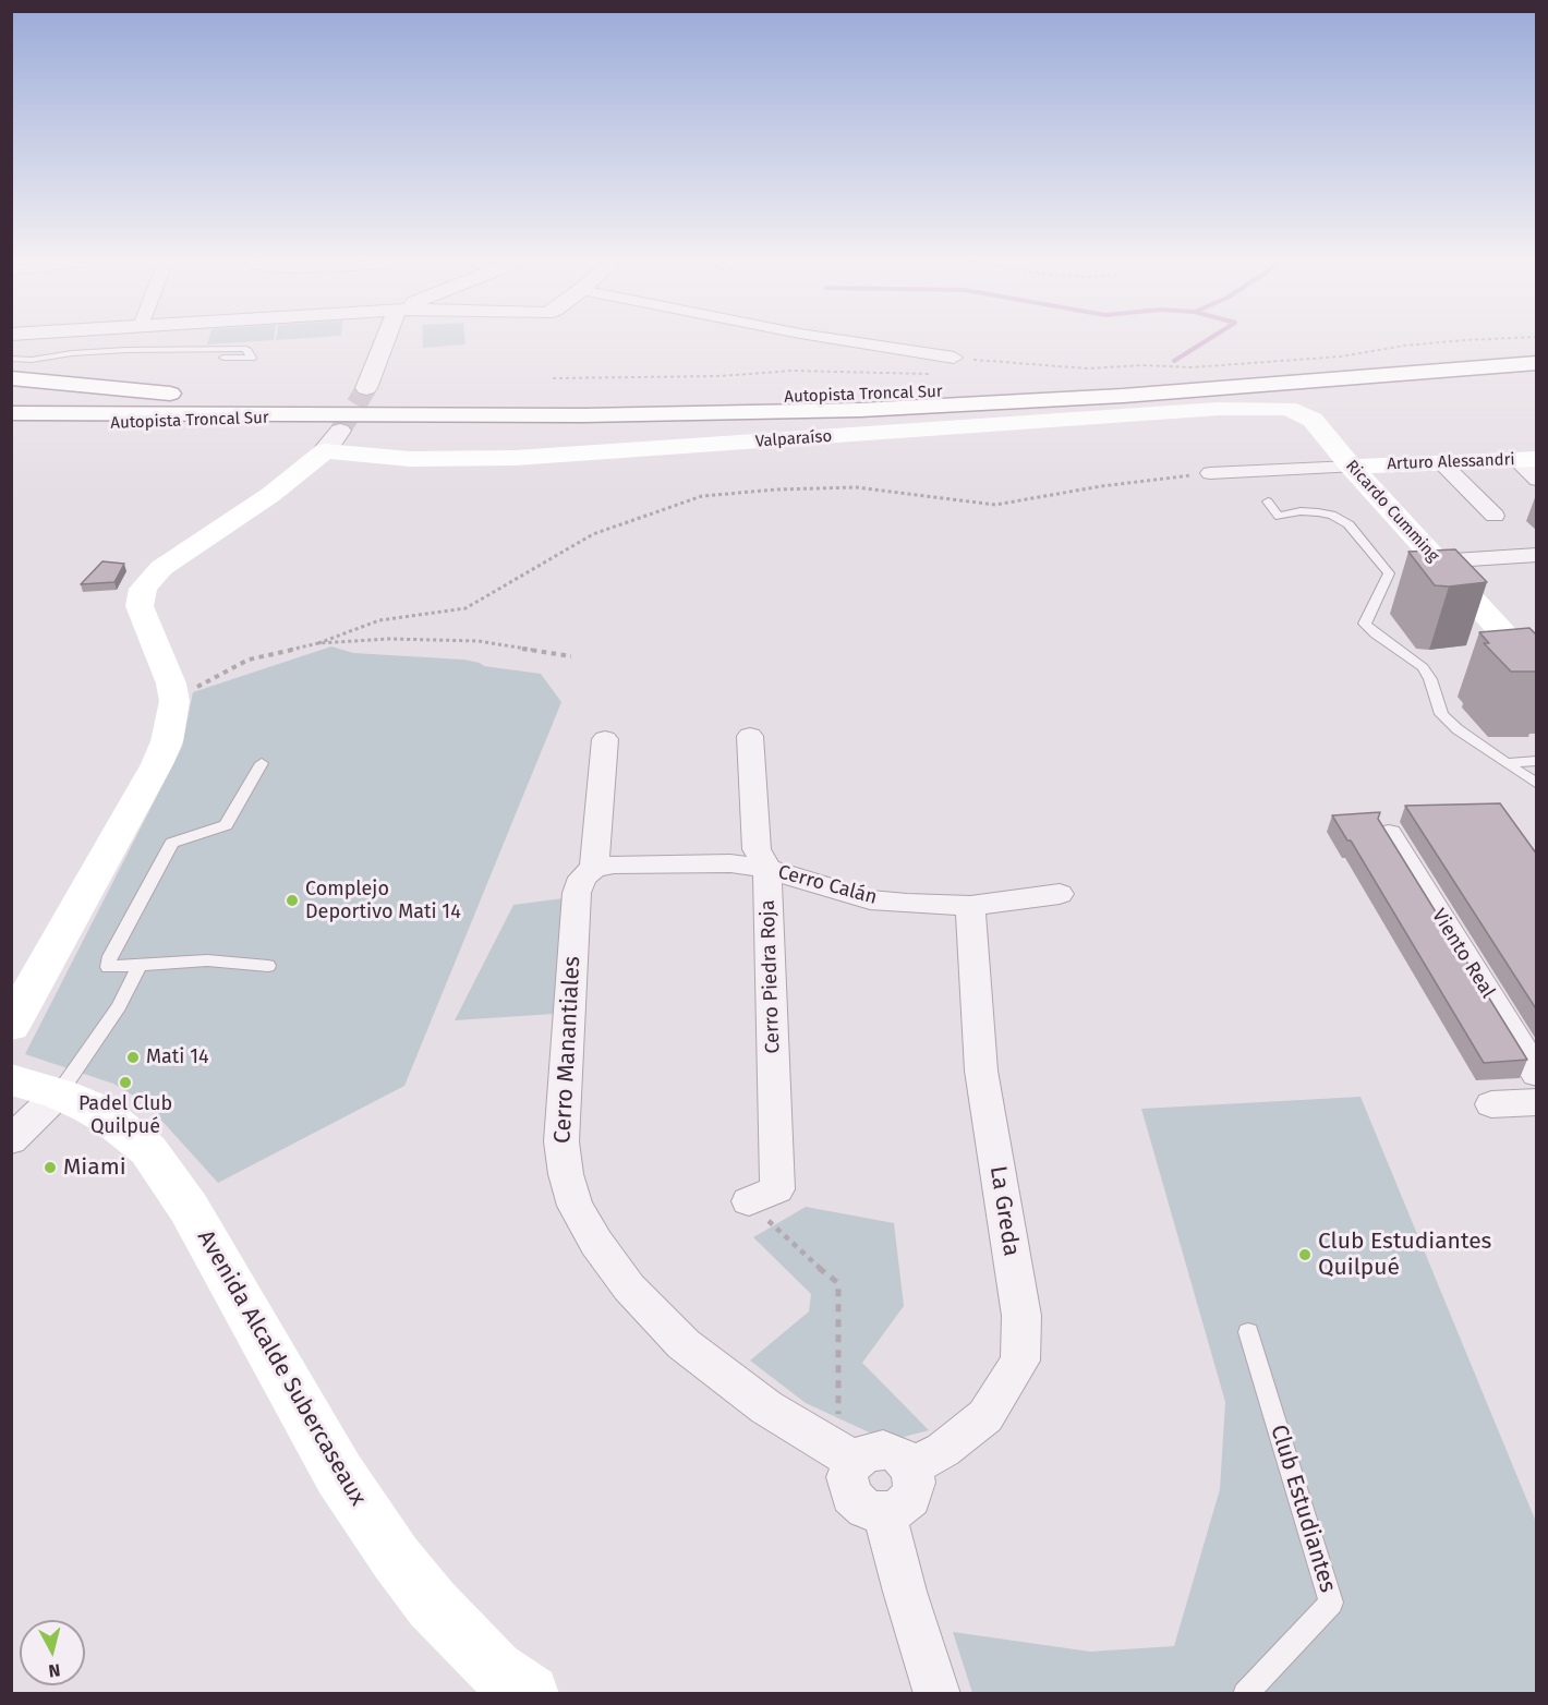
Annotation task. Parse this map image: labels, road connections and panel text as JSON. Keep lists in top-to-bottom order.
{
  "streets": {
    "main road": [
      "Autopista Troncal Sur",
      "Valparaíso",
      "Arturo Alessandri",
      "Ricardo Cumming",
      "Avenida Alcalde Subercaseaux"
    ],
    "street": [
      "Cerro Calán",
      "Viento Real",
      "Cerro Piedra Roja",
      "Cerro Manantiales",
      "La Greda"
    ],
    "lane": ["Club Estudiantes"]
  },
  "crossings": [
    ["Valparaíso", "Ricardo Cumming"],
    ["Arturo Alessandri", "Ricardo Cumming"],
    ["Cerro Calán", "Cerro Piedra Roja"],
    ["Cerro Calán", "Cerro Manantiales"],
    ["Cerro Calán", "La Greda"],
    ["Cerro Manantiales", "La Greda"]
  ],
  "places": [
    "Complejo Deportivo Mati 14",
    "Mati 14",
    "Padel Club Quilpué",
    "Miami",
    "Club Estudiantes Quilpué"
  ],
  "north": "bottom"
}
